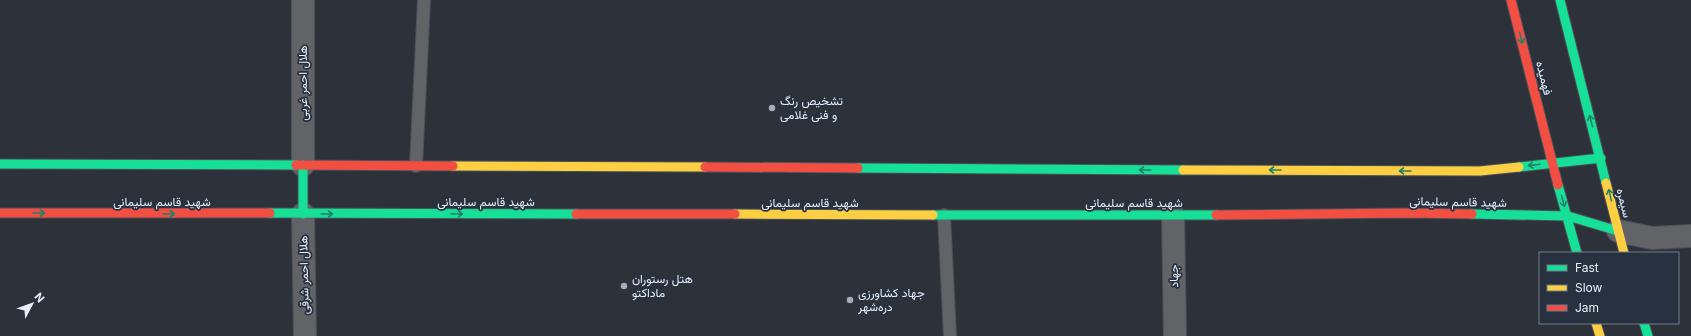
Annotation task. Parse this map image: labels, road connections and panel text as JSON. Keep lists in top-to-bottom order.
{
  "streets": {
    "main road": ["فهمیده", "شهید قاسم سلیمانی", "سیمره"],
    "street": ["هلال احمر غربی", "هلال احمر شرقی", "جهاد"]
  },
  "crossings": [
    ["شهید قاسم سلیمانی", "سیمره"],
    ["شهید قاسم سلیمانی", "هلال احمر شرقی"],
    ["شهید قاسم سلیمانی", "جهاد"]
  ],
  "places": ["تشخیص رنگ و فنی غلامی", "هتل رستوران ماداکتو", "جهاد کشاورزی دره‌شهر"],
  "legend": ["Fast", "Slow", "Jam"],
  "north": "top right"
}
